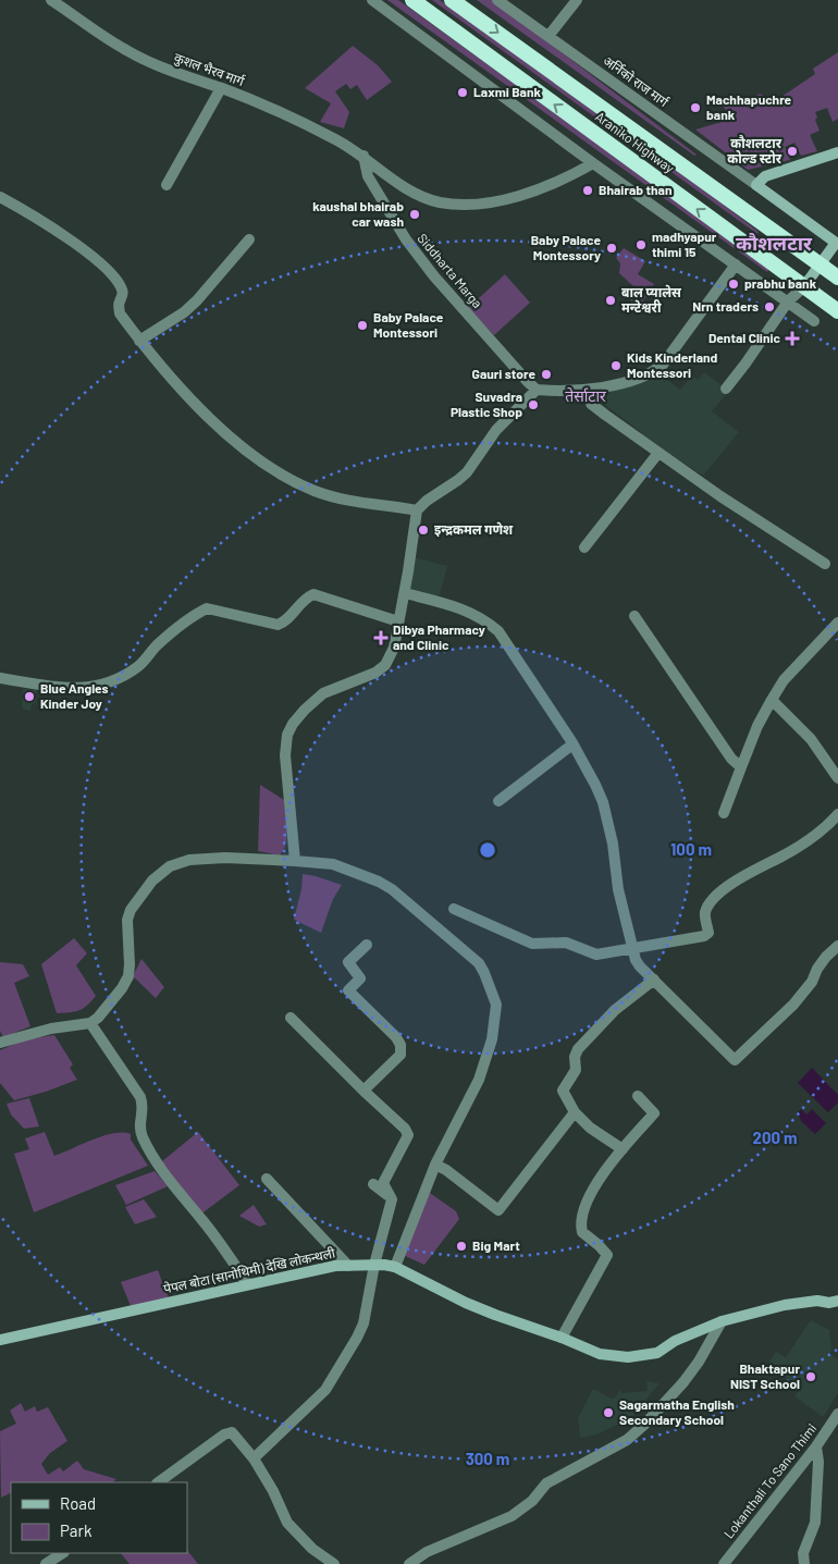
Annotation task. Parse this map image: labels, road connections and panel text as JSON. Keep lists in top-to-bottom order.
{
  "streets": {
    "highway": ["Araniko Highway"],
    "main road": ["पेपल बोटा (सानोथिमी) देखि लोकन्थली"],
    "street": [
      "कुशल‌ भैरव मार्ग",
      "अर्निको राज मार्ग",
      "Siddharta Marga",
      "Lokanthali To Sano Thimi"
    ]
  },
  "crossings": [
    ["कुशल‌ भैरव मार्ग", "Siddharta Marga"]
  ],
  "districts": ["कौशलटार", "तेर्साटार"],
  "places": {
    "other": [
      "Laxmi Bank",
      "Machhapuchre bank",
      "कौशलटार कोल्ड स्टोर",
      "Bhairab than",
      "kaushal bhairab car wash",
      "madhyapur thimi 15",
      "Baby Palace Montessory",
      "prabhu bank",
      "बाल प्यालेस मन्टेश्वरी",
      "Nrn traders",
      "Baby Palace Montessori",
      "Kids Kinderland Montessori",
      "Gauri store",
      "Suvadra Plastic Shop",
      "इन्द्रकमल गणेश",
      "Blue Angles Kinder Joy",
      "Big Mart",
      "Bhaktapur NIST School",
      "Sagarmatha English Secondary School"
    ],
    "health": ["Dental Clinic", "Dibya Pharmacy and Clinic"]
  },
  "legend": ["Road", "Park"],
  "rings": ["100 m", "200 m", "300 m"]
}
